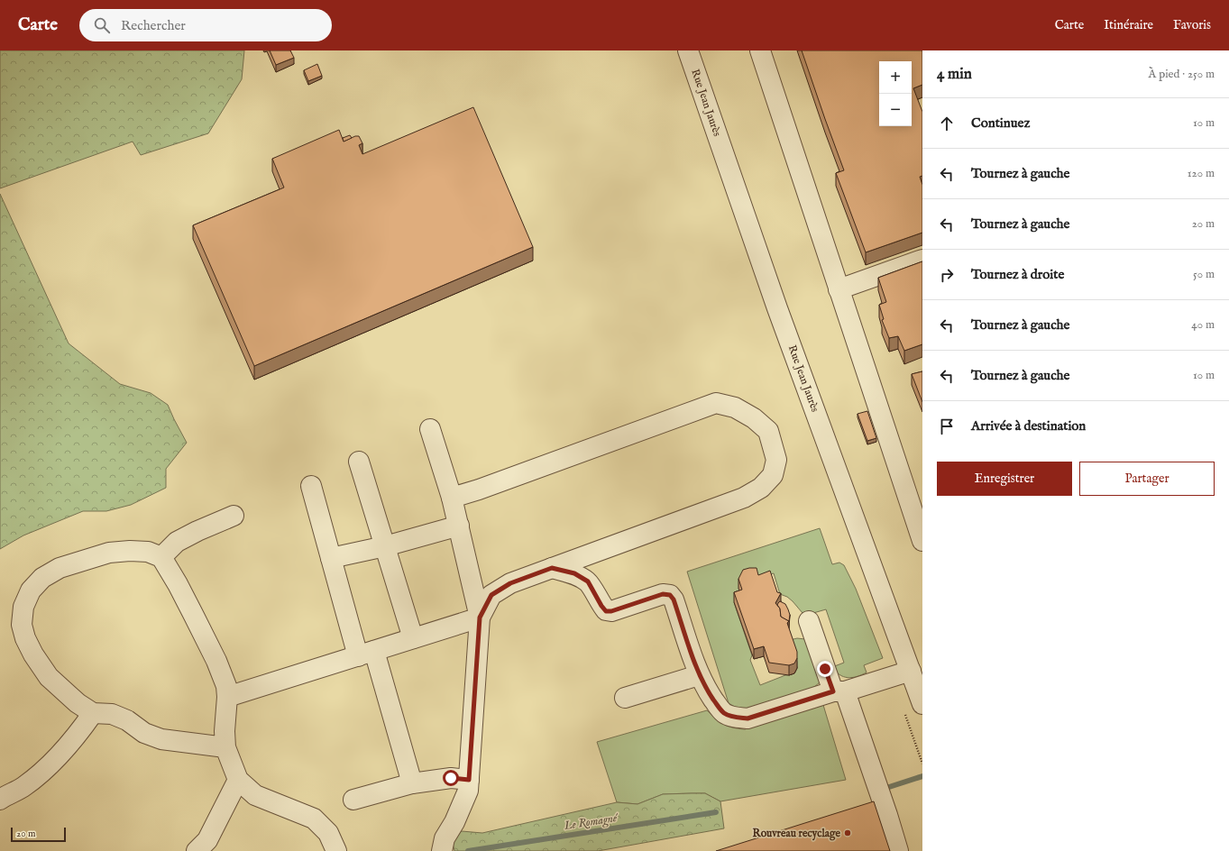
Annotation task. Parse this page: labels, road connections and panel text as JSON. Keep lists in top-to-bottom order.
{
  "streets": {
    "street": ["Rue Jean Jaurès"]
  },
  "water": ["Le Romagné"],
  "places": ["Rouvreau recyclage"],
  "scale_bar": "20 m",
  "page": {
    "header": "Carte",
    "search": "Rechercher",
    "nav": ["Carte", "Itinéraire", "Favoris"],
    "heading": ["4 min", "À pied · 250 m"],
    "map_buttons": ["+", "−"],
    "list": [
      ["Continuez", "10 m"],
      ["Tournez à gauche", "120 m"],
      ["Tournez à gauche", "20 m"],
      ["Tournez à droite", "50 m"],
      ["Tournez à gauche", "40 m"],
      ["Tournez à gauche", "10 m"],
      "Arrivée à destination"
    ],
    "buttons": ["Enregistrer", "Partager"],
    "scale": "20 m"
  }
}
